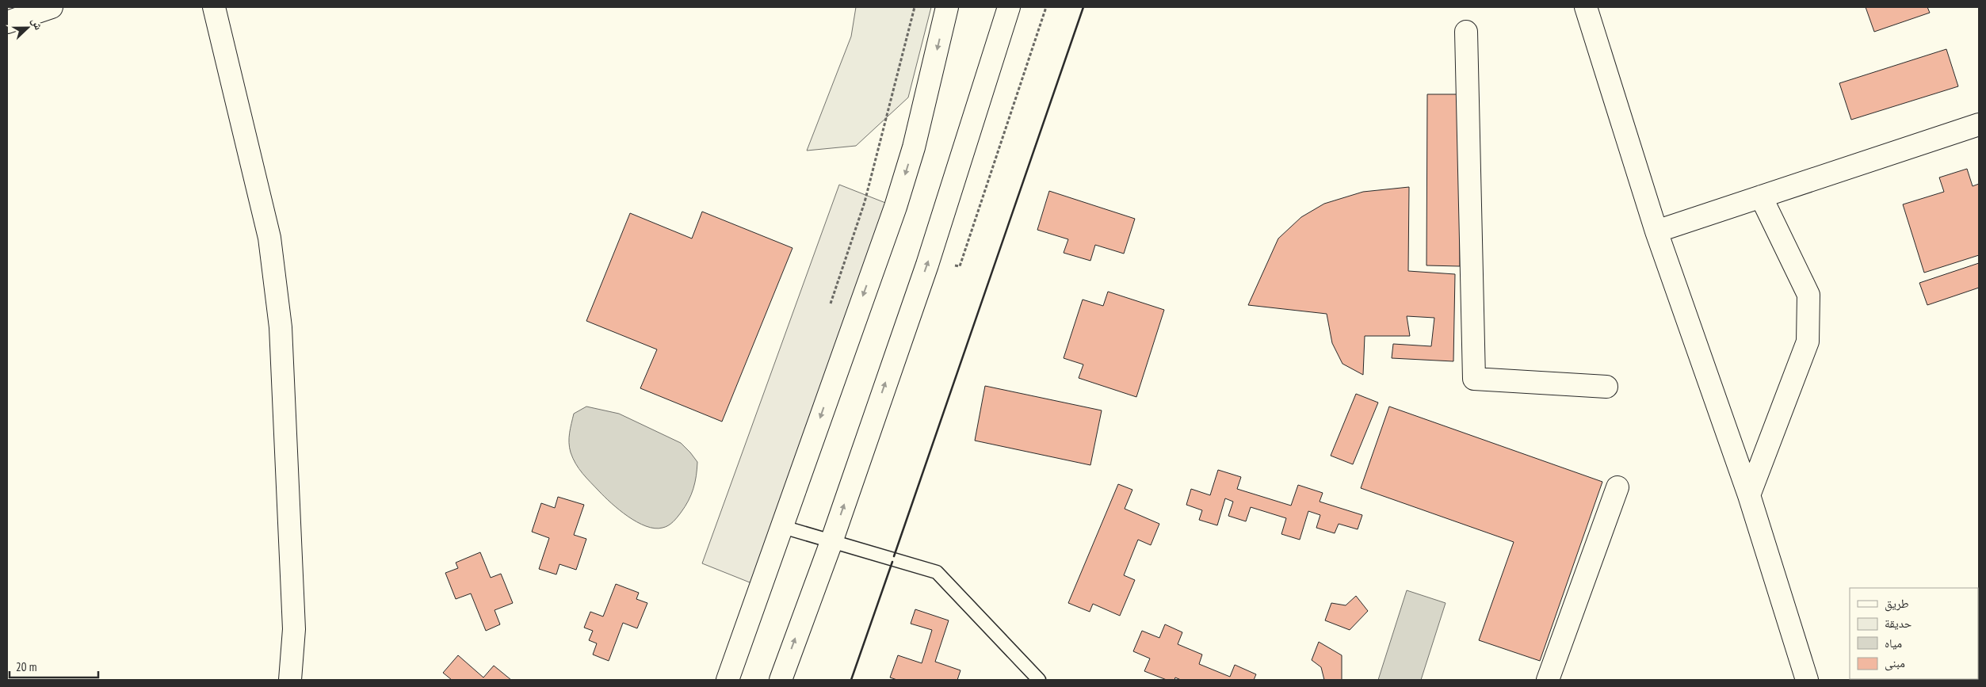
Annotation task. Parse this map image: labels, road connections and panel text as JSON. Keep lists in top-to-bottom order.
{
  "legend": [
    "طريق",
    "حديقة",
    "مياه",
    "مبنى"
  ],
  "scale_bar": "20 m",
  "north": "right"
}
